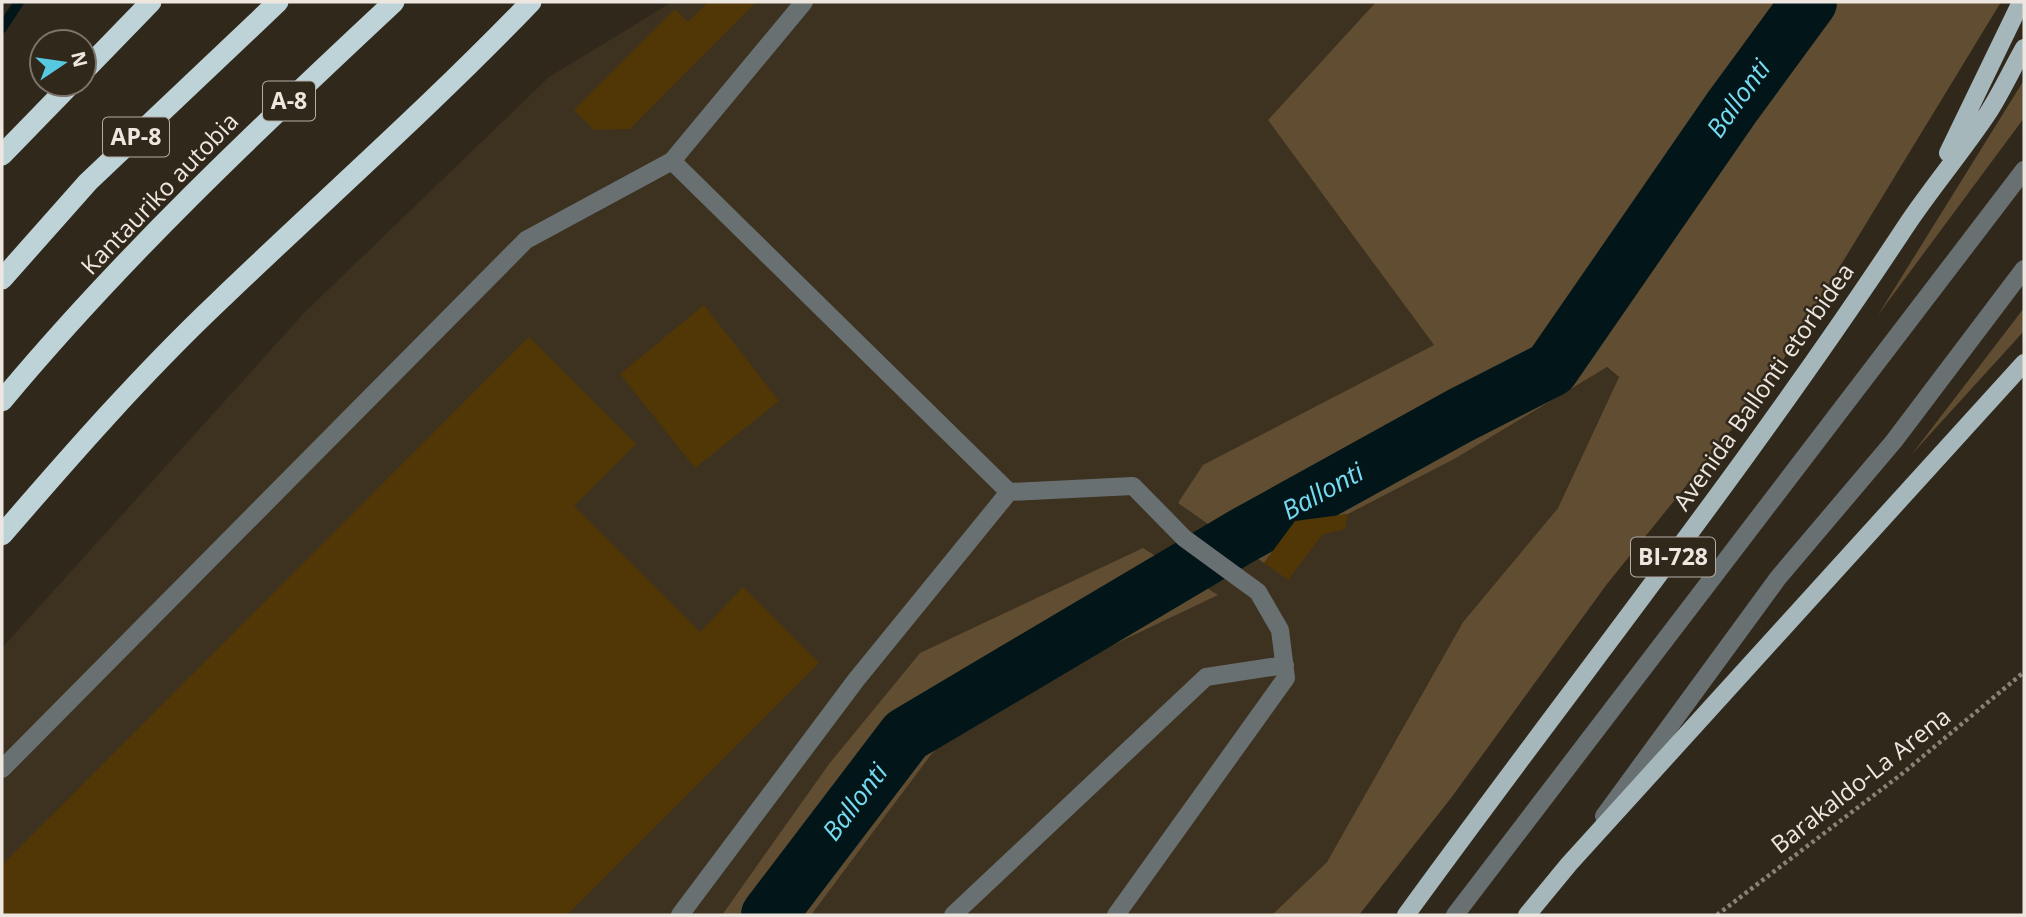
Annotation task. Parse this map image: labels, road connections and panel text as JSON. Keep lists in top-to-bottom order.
{
  "streets": {
    "highway": ["A-8", "AP-8", "Kantauriko autobia"],
    "main road": ["Avenida Ballonti etorbidea", "BI-728"],
    "path": ["Barakaldo-La Arena"]
  },
  "water": ["Ballonti"],
  "north": "right"
}
